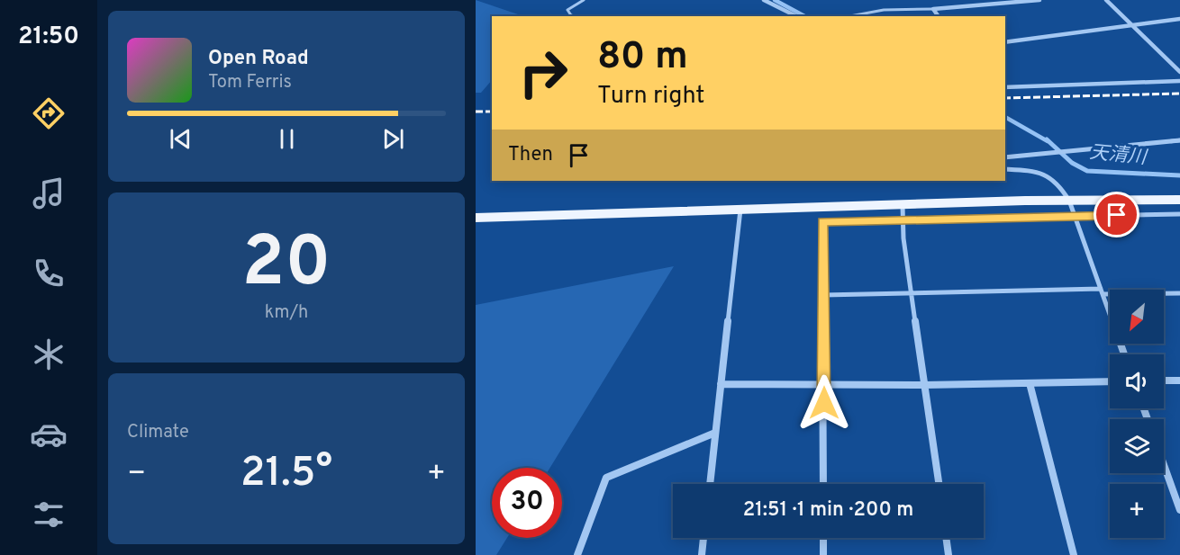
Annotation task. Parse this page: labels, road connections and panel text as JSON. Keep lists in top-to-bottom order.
{
  "water": ["天清川"],
  "north": "bottom left",
  "page": {
    "tabs": "21:50",
    "turn": ["80 m", "Turn right"],
    "song": ["Open Road", "Tom Ferris"],
    "then": "Then",
    "tile": [
      ["20", "km/h"],
      "Climate"
    ],
    "map_buttons": "+",
    "heat": ["−", "21.5°", "+"],
    "limit": "30",
    "trip": "21:51 · 1 min · 200 m"
  }
}
